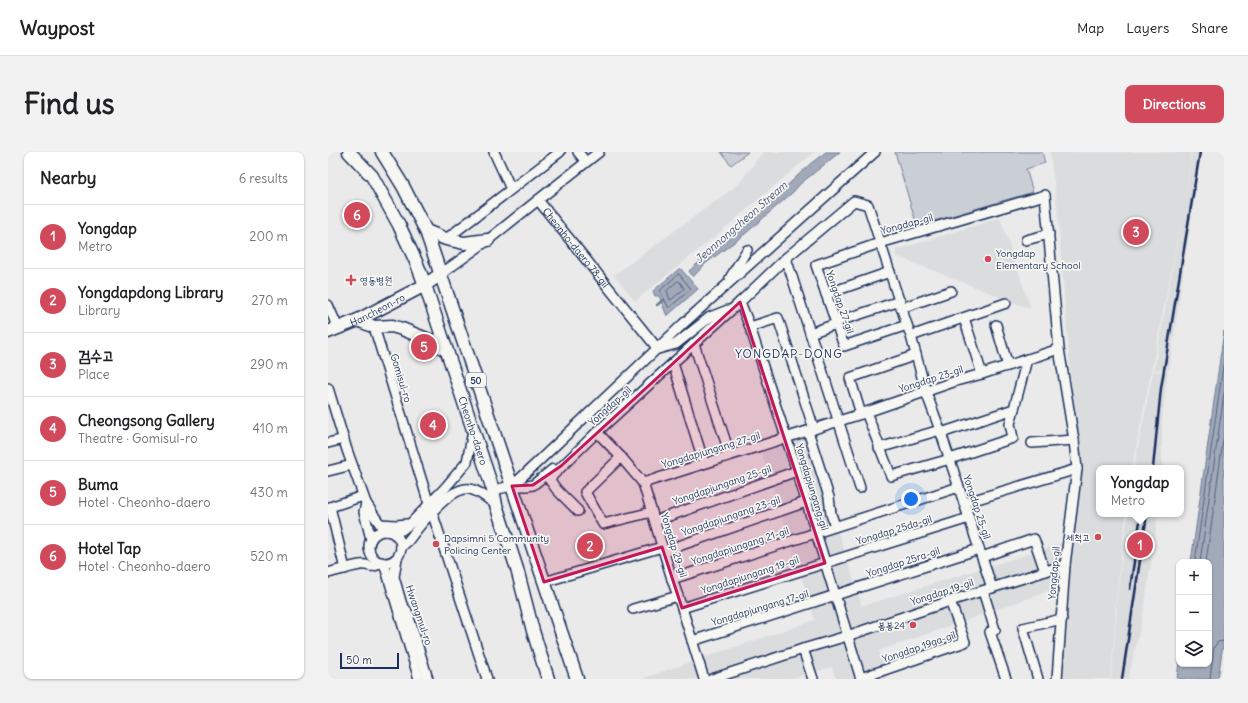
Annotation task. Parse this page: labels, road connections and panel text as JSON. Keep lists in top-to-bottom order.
{
  "streets": {
    "main road": [
      "Cheonho-daero 78-gil",
      "Hancheon-ro",
      "50",
      "Cheonho-daero"
    ],
    "street": [
      "Yongdap-gil",
      "Yongdap 27-gil",
      "Gomisul-ro",
      "Yongdap 23-gil",
      "Yongdapjungang 27-gil",
      "Yongdapjungang 25-gil",
      "Yongdapjungang-gil",
      "Yongdap 25-gil",
      "Yongdapjungang 23-gil",
      "Yongdap 25da-gil",
      "Yongdap 29-gil",
      "Yongdapjungang 21-gil",
      "Yongdap 25ra-gil",
      "Yongdapjungang 19-gil",
      "Yongdap 19-gil",
      "Yongdapjungang 17-gil",
      "Hwangmul-ro",
      "Yongdap 19ga-gil"
    ]
  },
  "crossings": [
    ["Yongdap-gil", "Yongdap 27-gil"],
    ["Yongdap-gil", "Yongdap 23-gil"],
    ["Yongdap-gil", "Yongdapjungang-gil"],
    ["Yongdap-gil", "Yongdap 25-gil"],
    ["Yongdap-gil", "Yongdap 29-gil"],
    ["Yongdap-gil", "Yongdap 19-gil"],
    ["Cheonho-daero 78-gil", "Hancheon-ro"],
    ["Cheonho-daero 78-gil", "Cheonho-daero"],
    ["Yongdap 27-gil", "Yongdap 25-gil"],
    ["Hancheon-ro", "Cheonho-daero"],
    ["Yongdap 23-gil", "Yongdapjungang 27-gil"],
    ["Yongdap 23-gil", "Yongdapjungang-gil"],
    ["Yongdap 23-gil", "Yongdap 25-gil"],
    ["Cheonho-daero", "Yongdapjungang 23-gil"],
    ["Yongdapjungang 27-gil", "Yongdapjungang-gil"],
    ["Yongdapjungang 27-gil", "Yongdap 29-gil"],
    ["Yongdapjungang 25-gil", "Yongdapjungang-gil"],
    ["Yongdapjungang 25-gil", "Yongdap 29-gil"],
    ["Yongdapjungang-gil", "Yongdapjungang 23-gil"],
    ["Yongdapjungang-gil", "Yongdap 25da-gil"],
    ["Yongdapjungang-gil", "Yongdapjungang 21-gil"],
    ["Yongdapjungang-gil", "Yongdap 25ra-gil"],
    ["Yongdapjungang-gil", "Yongdapjungang 19-gil"],
    ["Yongdapjungang-gil", "Yongdap 19-gil"],
    ["Yongdapjungang-gil", "Yongdapjungang 17-gil"],
    ["Yongdapjungang-gil", "Yongdap 19ga-gil"],
    ["Yongdap 25-gil", "Yongdap 25da-gil"],
    ["Yongdap 25-gil", "Yongdapjungang 21-gil"],
    ["Yongdap 25-gil", "Yongdap 25ra-gil"],
    ["Yongdap 25-gil", "Yongdap 19-gil"],
    ["Yongdapjungang 23-gil", "Yongdap 29-gil"],
    ["Yongdap 25da-gil", "Yongdapjungang 19-gil"],
    ["Yongdap 29-gil", "Yongdapjungang 21-gil"],
    ["Yongdap 29-gil", "Yongdapjungang 19-gil"],
    ["Yongdap 29-gil", "Yongdapjungang 17-gil"],
    ["Yongdap 25ra-gil", "Yongdapjungang 17-gil"],
    ["Yongdap 19-gil", "Yongdap 19ga-gil"]
  ],
  "districts": ["YONGDAP-DONG"],
  "water": ["Jeonnongcheon Stream"],
  "places": {
    "other": [
      "Yongdap Elementary School",
      "세척고",
      "Dapsimni 5 Community Policing Center",
      "봉봉24"
    ],
    "health": ["영동병원"]
  },
  "scale_bar": "50 m",
  "page": {
    "header": "Waypost",
    "nav": ["Map", "Layers", "Share"],
    "buttons": "Directions",
    "title": "Find us",
    "heading": ["Nearby", "6 results"],
    "pins": [
      "6",
      "3",
      "5",
      "4",
      "1",
      "2"
    ],
    "list": [
      {
        "mark": "1",
        "name": "Yongdap",
        "note": "Metro",
        "value": "200 m"
      },
      {
        "mark": "2",
        "name": "Yongdapdong Library",
        "note": "Library",
        "value": "270 m"
      },
      {
        "mark": "3",
        "name": "검수고",
        "note": "Place",
        "value": "290 m"
      },
      {
        "mark": "4",
        "name": "Cheongsong Gallery",
        "note": "Theatre · Gomisul-ro",
        "value": "410 m"
      },
      {
        "mark": "5",
        "name": "Buma",
        "note": "Hotel · Cheonho-daero",
        "value": "430 m"
      },
      {
        "mark": "6",
        "name": "Hotel Tap",
        "note": "Hotel · Cheonho-daero",
        "value": "520 m"
      }
    ],
    "popup": ["Yongdap", "Metro"],
    "map_buttons": ["+", "−"],
    "scale": "50 m"
  }
}
